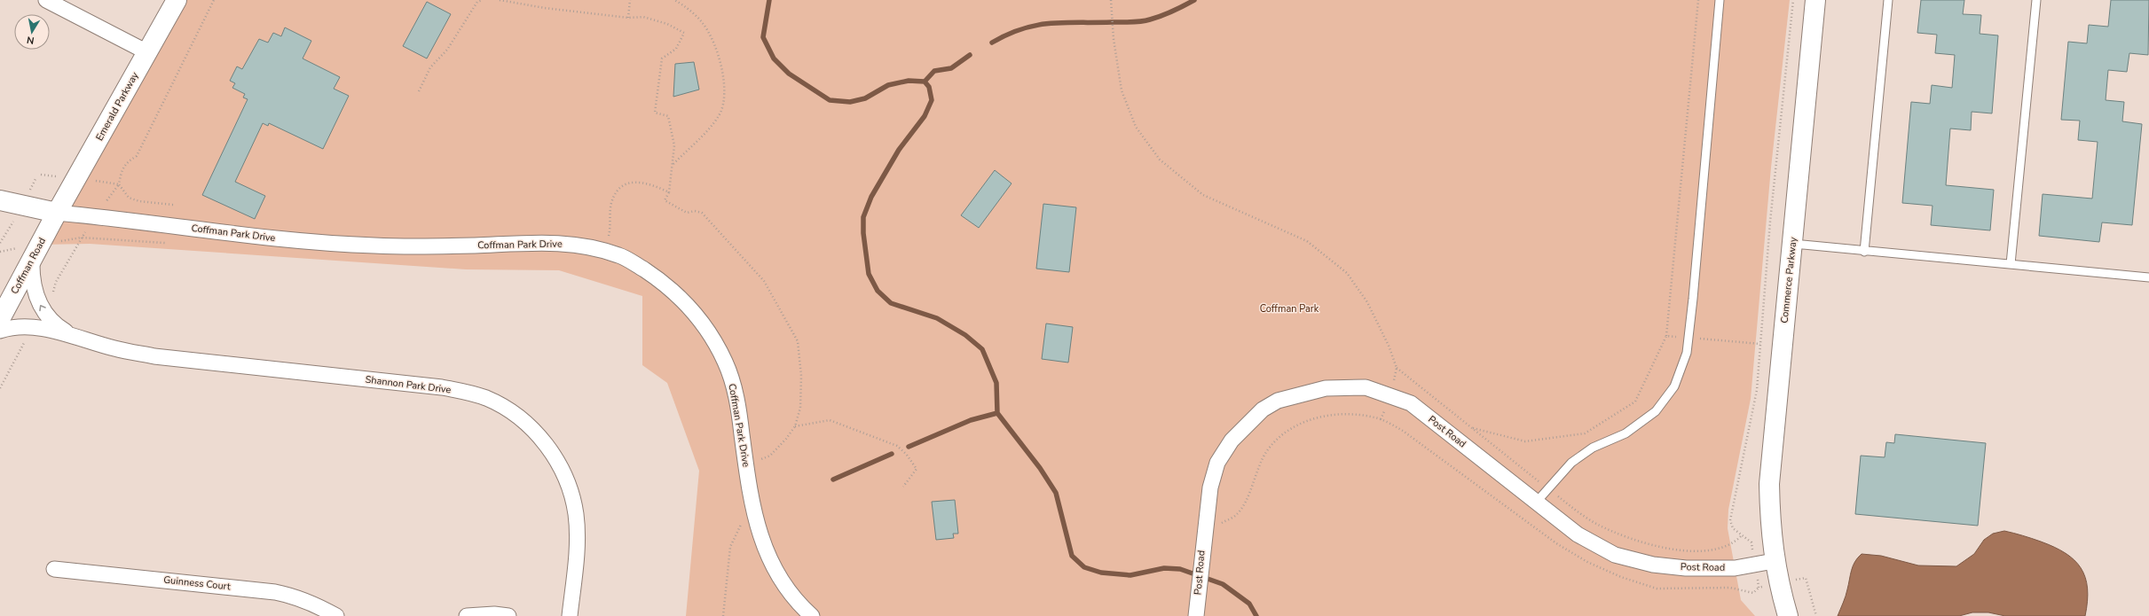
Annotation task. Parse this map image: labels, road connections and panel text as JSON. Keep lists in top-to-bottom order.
{
  "streets": {
    "street": [
      "Emerald Parkway",
      "Coffman Park Drive",
      "Coffman Road",
      "Commerce Parkway",
      "Shannon Park Drive",
      "Post Road",
      "Guinness Court"
    ]
  },
  "crossings": [
    ["Emerald Parkway", "Coffman Park Drive"],
    ["Emerald Parkway", "Coffman Road"],
    ["Coffman Park Drive", "Coffman Road"],
    ["Coffman Road", "Shannon Park Drive"],
    ["Commerce Parkway", "Post Road"]
  ],
  "parks": ["Coffman Park"],
  "north": "bottom"
}
